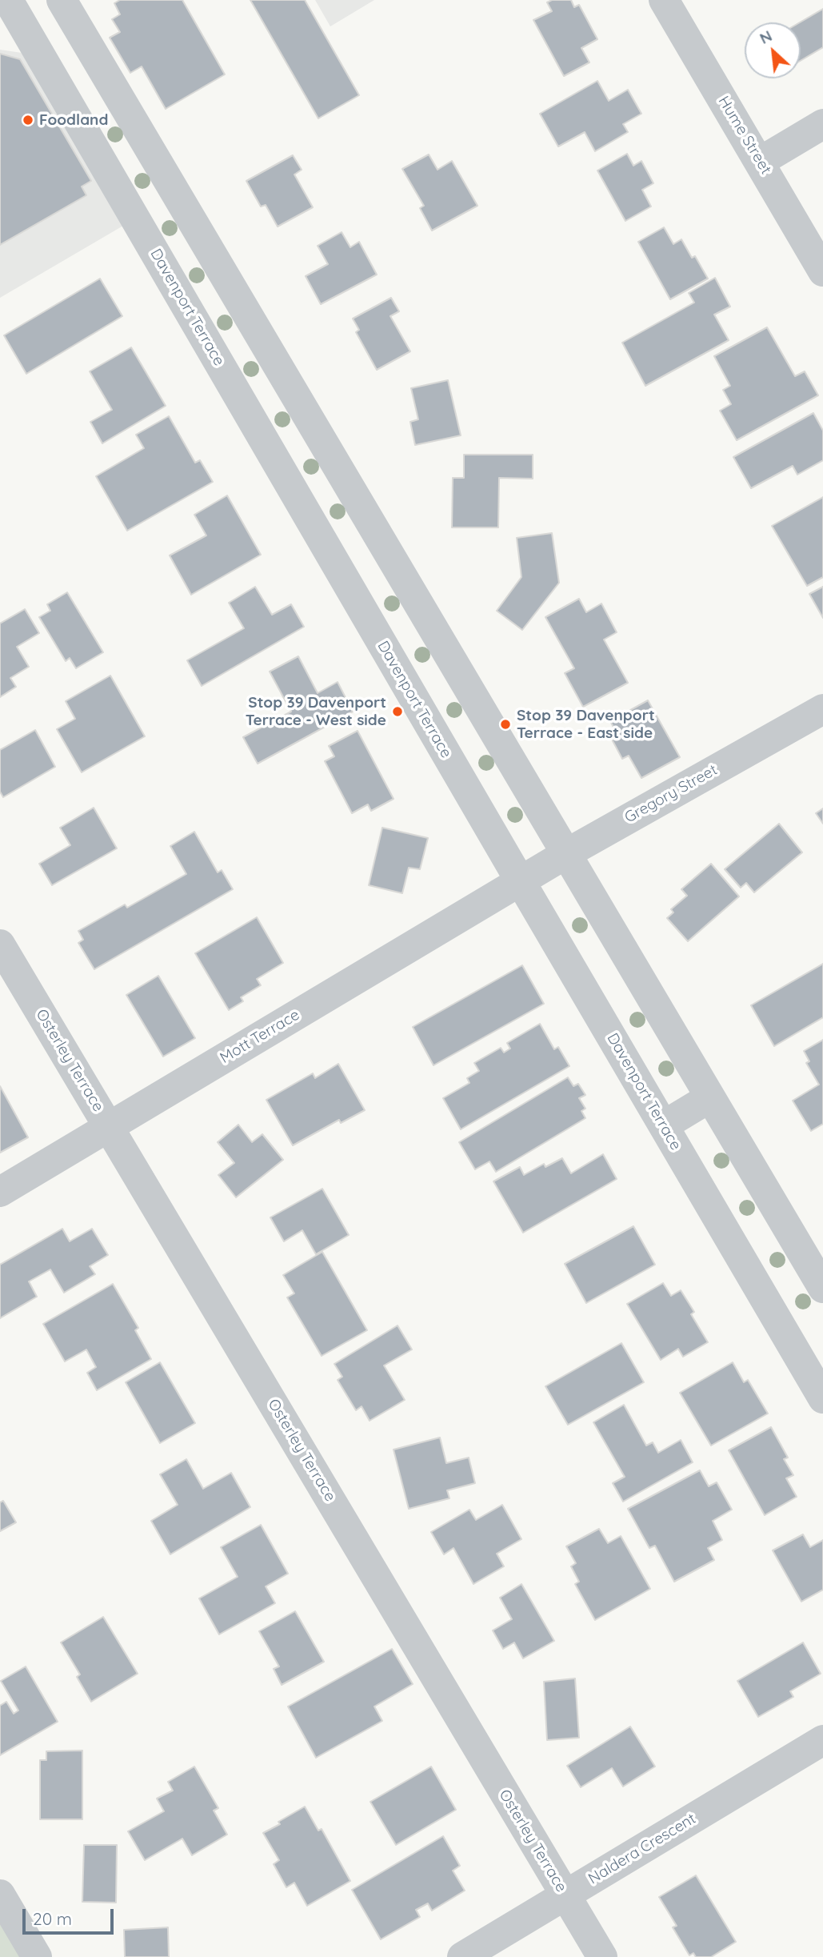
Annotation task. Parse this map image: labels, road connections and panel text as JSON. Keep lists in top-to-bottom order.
{
  "streets": {
    "street": [
      "Hume Street",
      "Davenport Terrace",
      "Gregory Street",
      "Mott Terrace",
      "Osterley Terrace",
      "Naldera Crescent"
    ]
  },
  "crossings": [
    ["Davenport Terrace", "Gregory Street"],
    ["Davenport Terrace", "Mott Terrace"],
    ["Gregory Street", "Mott Terrace"],
    ["Mott Terrace", "Osterley Terrace"],
    ["Osterley Terrace", "Naldera Crescent"]
  ],
  "places": ["Foodland", "Stop 39 Davenport Terrace - West side", "Stop 39 Davenport Terrace - East side"],
  "scale_bar": "20 m",
  "north": "top left"
}
